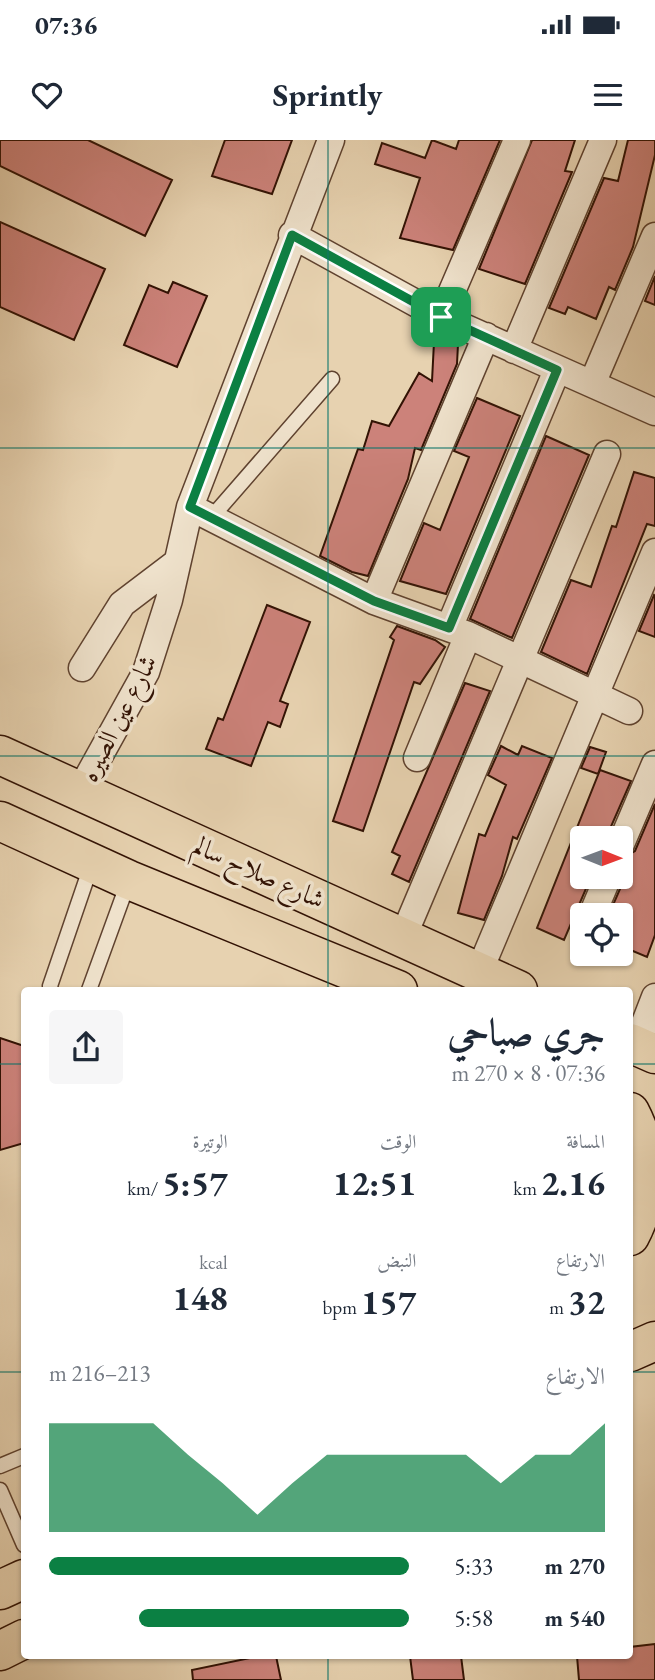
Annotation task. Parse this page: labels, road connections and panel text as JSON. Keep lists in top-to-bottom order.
{
  "streets": {
    "main road": ["شارع صلاح سالم"],
    "street": ["شارع عين الصيره"]
  },
  "crossings": [
    ["شارع عين الصيره", "شارع صلاح سالم"]
  ],
  "north": "right",
  "page": {
    "status": "07:36",
    "header": "Sprintly",
    "heading": ["جري صباحي", "07:36 · 8 × 270 m"],
    "stats": [
      ["المسافة", "2.16 km"],
      ["الوقت", "12:51"],
      ["الوتيرة", "5:57 /km"],
      ["الارتفاع", "32 m"],
      ["النبض", "157 bpm"],
      ["kcal", "148"]
    ],
    "chart": ["الارتفاع", "213–216 m"],
    "list": [
      {
        "name": "270 m",
        "note": "5:33"
      },
      {
        "name": "540 m",
        "note": "5:58"
      }
    ]
  }
}
